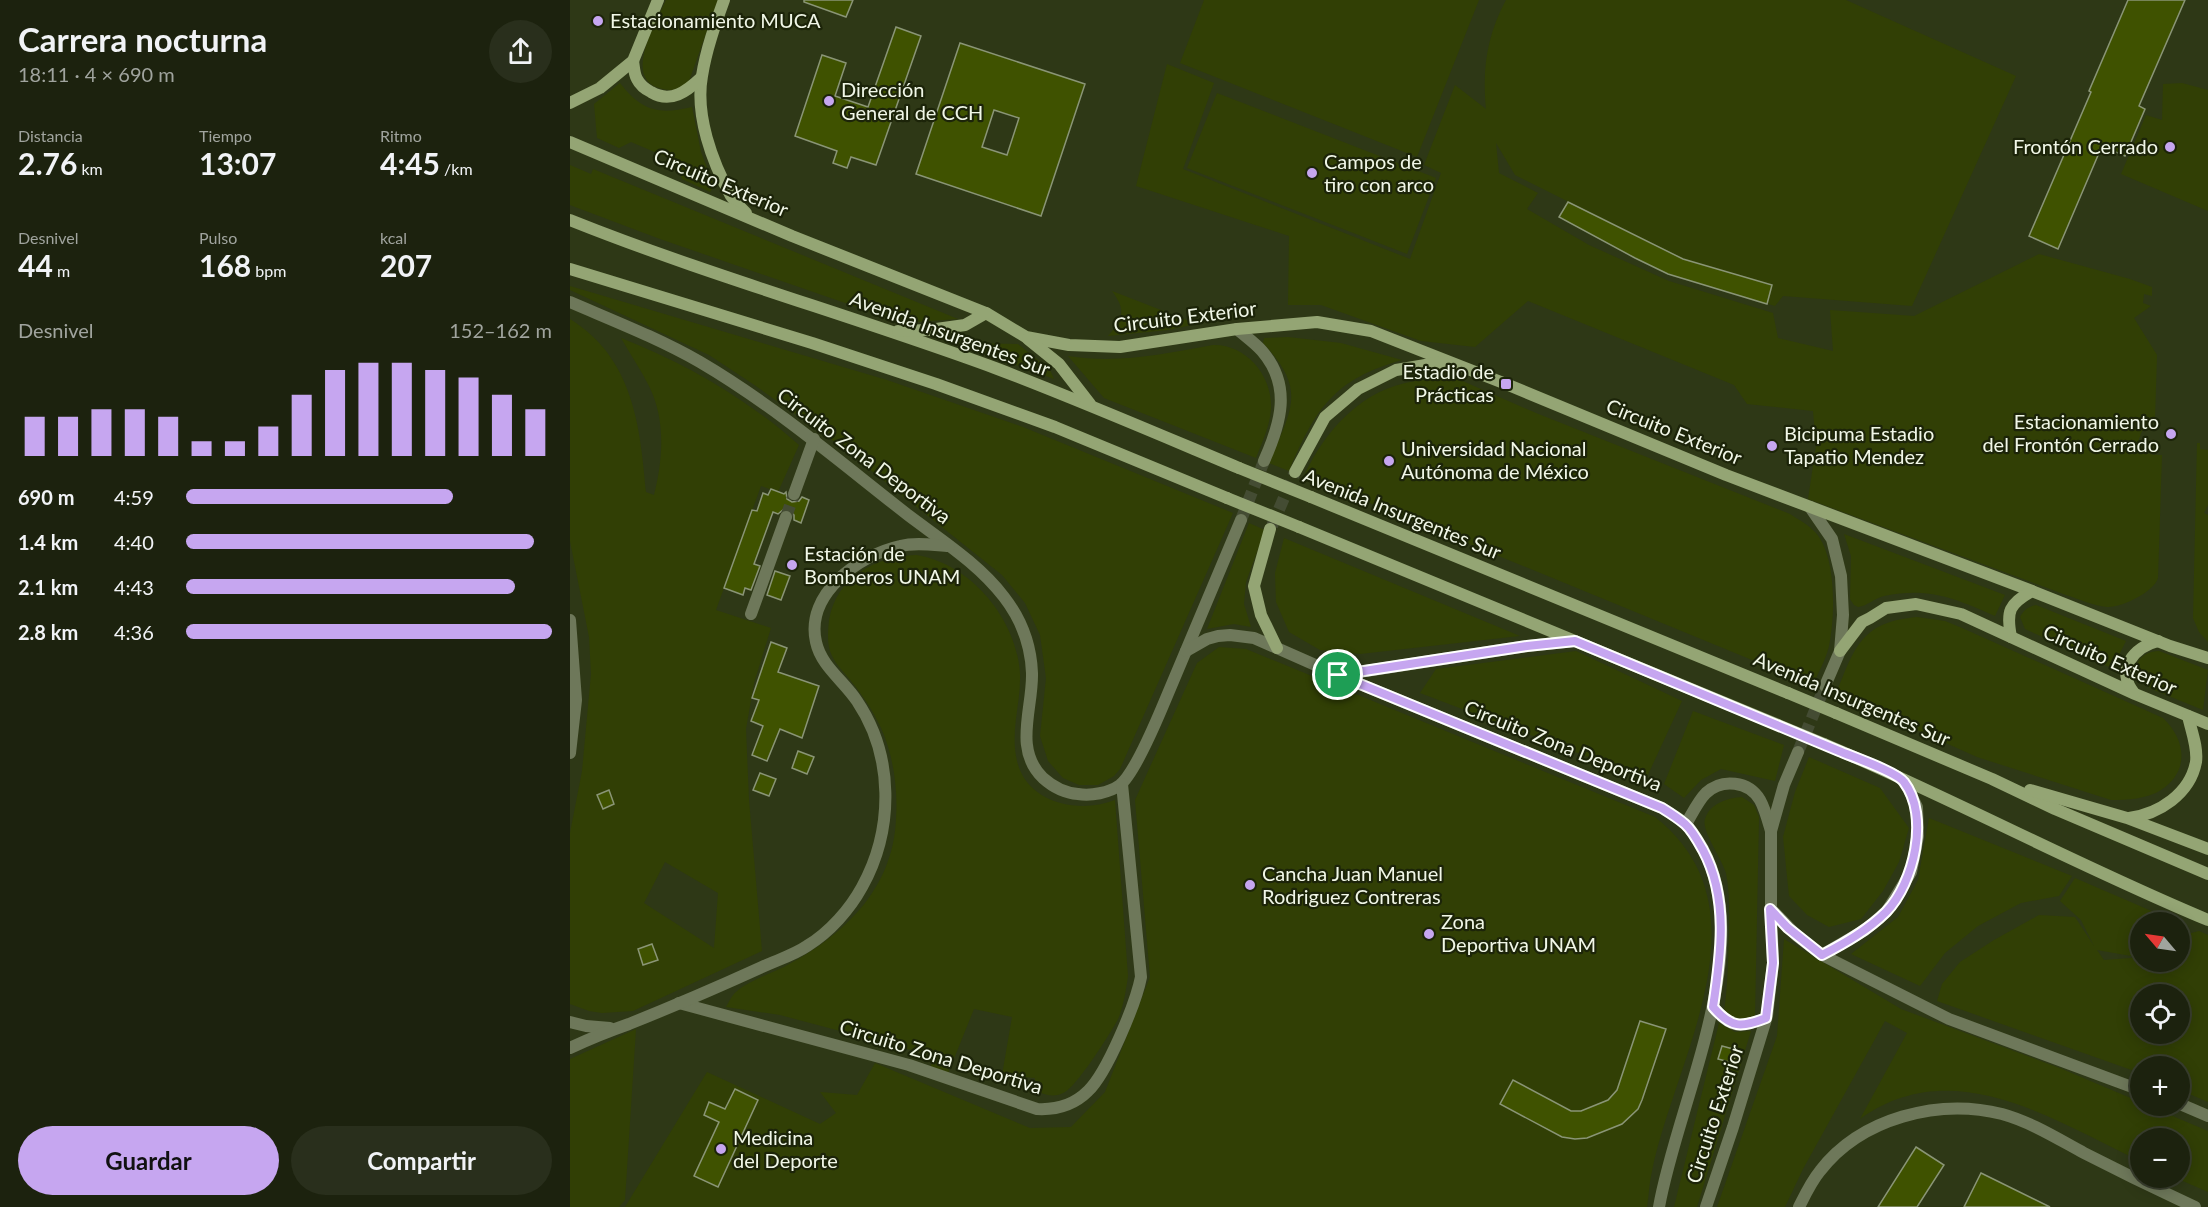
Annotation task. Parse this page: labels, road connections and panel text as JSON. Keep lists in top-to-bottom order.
{
  "streets": {
    "main road": ["Circuito Exterior", "Avenida Insurgentes Sur"],
    "street": ["Circuito Zona Deportiva"]
  },
  "places": {
    "other": [
      "Estacionamiento MUCA",
      "Dirección General de CCH",
      "Frontón Cerrado",
      "Campos de tiro con arco",
      "Estacionamiento del Frontón Cerrado",
      "Bicipuma Estadio Tapatio Mendez",
      "Universidad Nacional Autónoma de México",
      "Estación de Bomberos UNAM",
      "Cancha Juan Manuel Rodriguez Contreras",
      "Zona Deportiva UNAM",
      "Medicina del Deporte"
    ],
    "transit": ["Estadio de Prácticas"]
  },
  "north": "top left",
  "page": {
    "heading": ["Carrera nocturna", "18:11 · 4 × 690 m"],
    "stats": [
      ["Distancia", "2.76 km"],
      ["Tiempo", "13:07"],
      ["Ritmo", "4:45 /km"],
      ["Desnivel", "44 m"],
      ["Pulso", "168 bpm"],
      ["kcal", "207"]
    ],
    "chart": ["Desnivel", "152–162 m"],
    "list": [
      {
        "name": "690 m",
        "note": "4:59"
      },
      {
        "name": "1.4 km",
        "note": "4:40"
      },
      {
        "name": "2.1 km",
        "note": "4:43"
      },
      {
        "name": "2.8 km",
        "note": "4:36"
      }
    ],
    "map_buttons": ["+", "−"],
    "buttons": ["Guardar", "Compartir"]
  }
}
